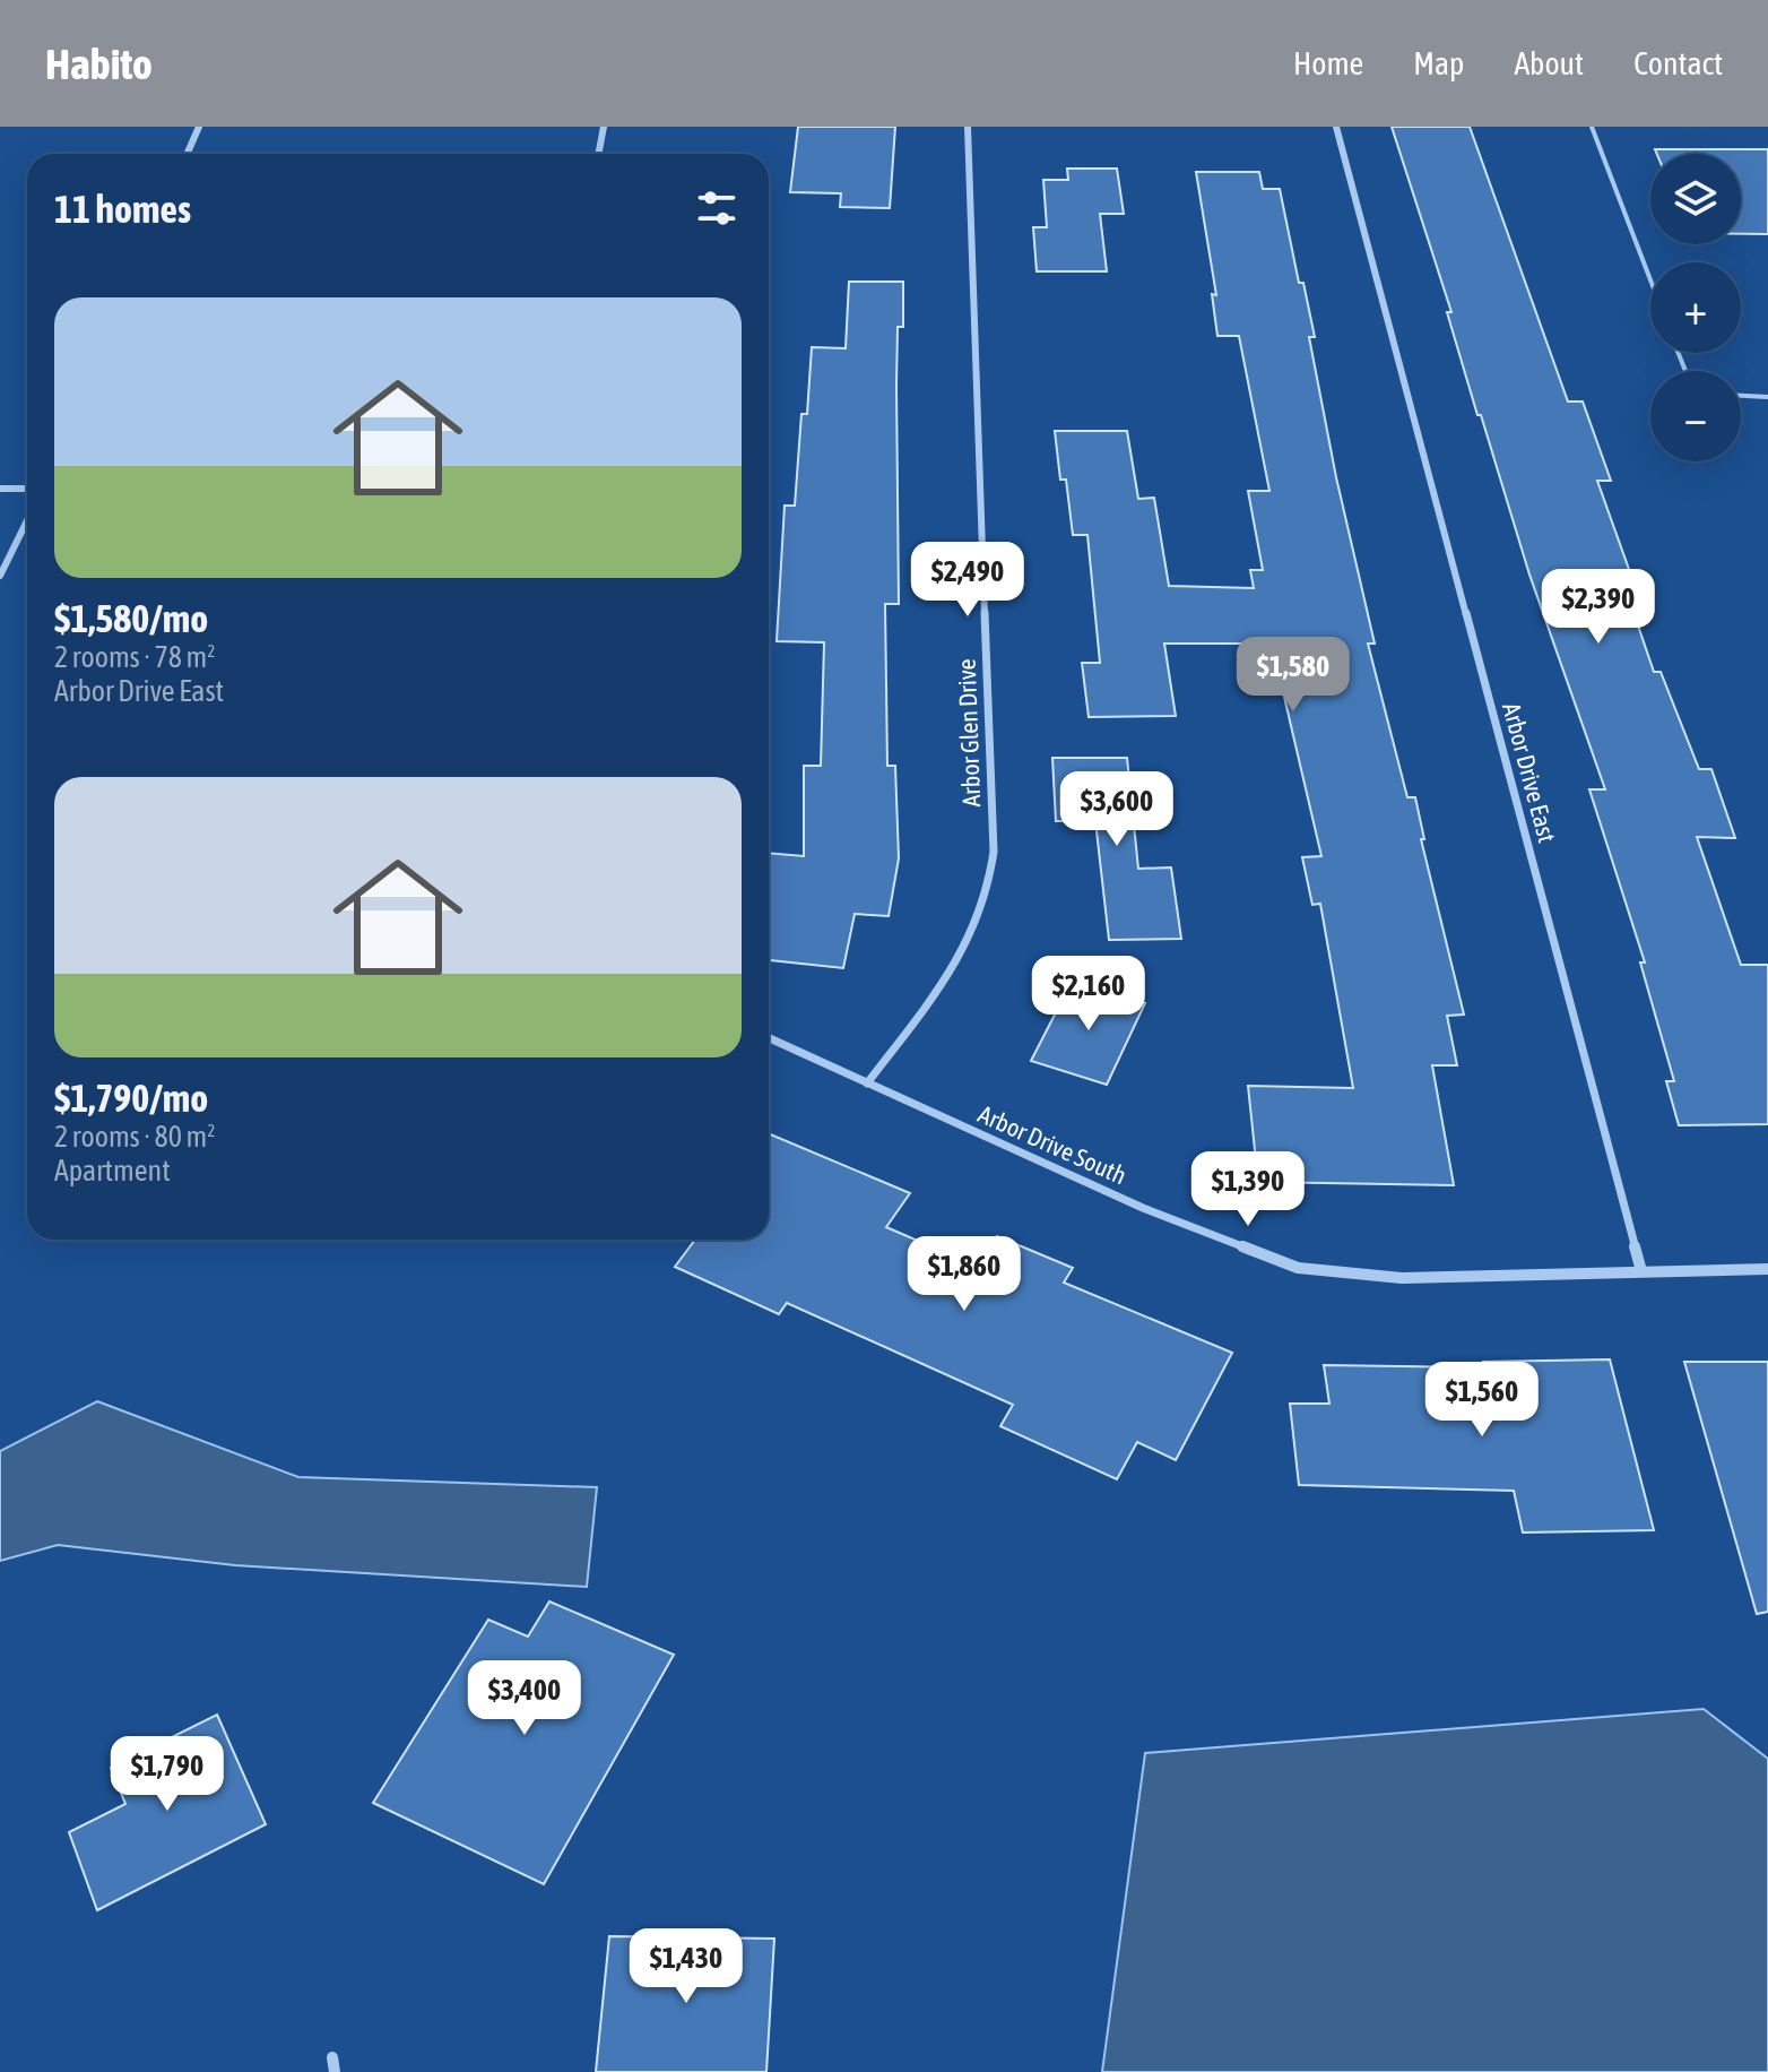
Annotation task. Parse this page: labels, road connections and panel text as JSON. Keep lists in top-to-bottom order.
{
  "streets": {
    "street": ["Arbor Glen Drive", "Arbor Drive East", "Arbor Drive South"]
  },
  "crossings": [
    ["Arbor Glen Drive", "Arbor Drive South"],
    ["Arbor Drive East", "Arbor Drive South"]
  ],
  "page": {
    "header": "Habito",
    "nav": [
      "Home",
      "Map",
      "About",
      "Contact"
    ],
    "map_buttons": ["+", "−"],
    "heading": "11 homes",
    "list": [
      {
        "name": "$1,580/mo",
        "note": "2 rooms · 78 m² · Arbor Drive East"
      },
      {
        "name": "$1,790/mo",
        "note": "2 rooms · 80 m² · Apartment"
      }
    ],
    "price": [
      "$2,490",
      "$2,390",
      "$1,580",
      "$3,600",
      "$2,160",
      "$1,390",
      "$1,860",
      "$1,560",
      "$3,400",
      "$1,790",
      "$1,430"
    ]
  }
}
